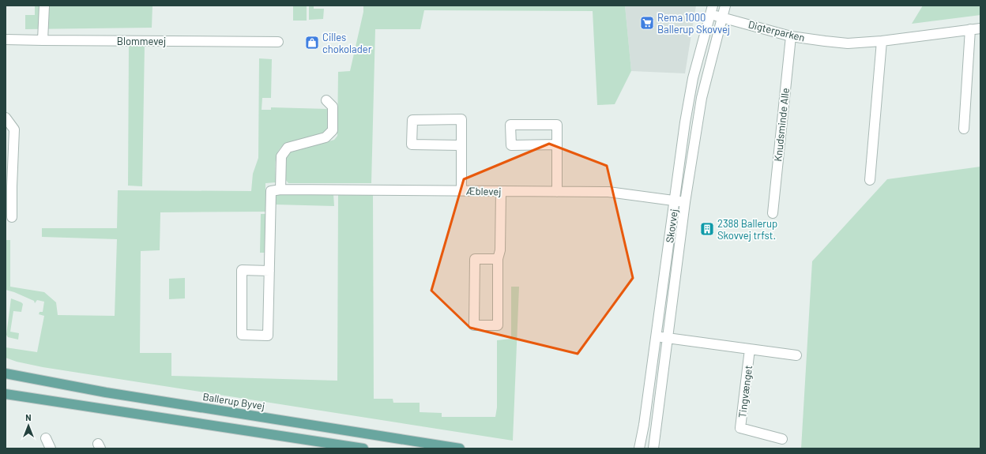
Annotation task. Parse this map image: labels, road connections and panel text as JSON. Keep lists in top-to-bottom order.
{
  "streets": {
    "main road": ["Ballerup Byvej"],
    "street": [
      "Digterparken",
      "Blommevej",
      "Knudsminde Alle",
      "Æblevej",
      "Skovvej",
      "Tingvænget"
    ]
  },
  "crossings": [
    ["Digterparken", "Knudsminde Alle"],
    ["Digterparken", "Skovvej"],
    ["Æblevej", "Skovvej"]
  ],
  "places": {
    "supermarket": ["Rema 1000 Ballerup Skovvej"],
    "shop": ["Cilles chokolader"],
    "building": ["2388 Ballerup Skovvej trfst."]
  },
  "north": "top"
}
